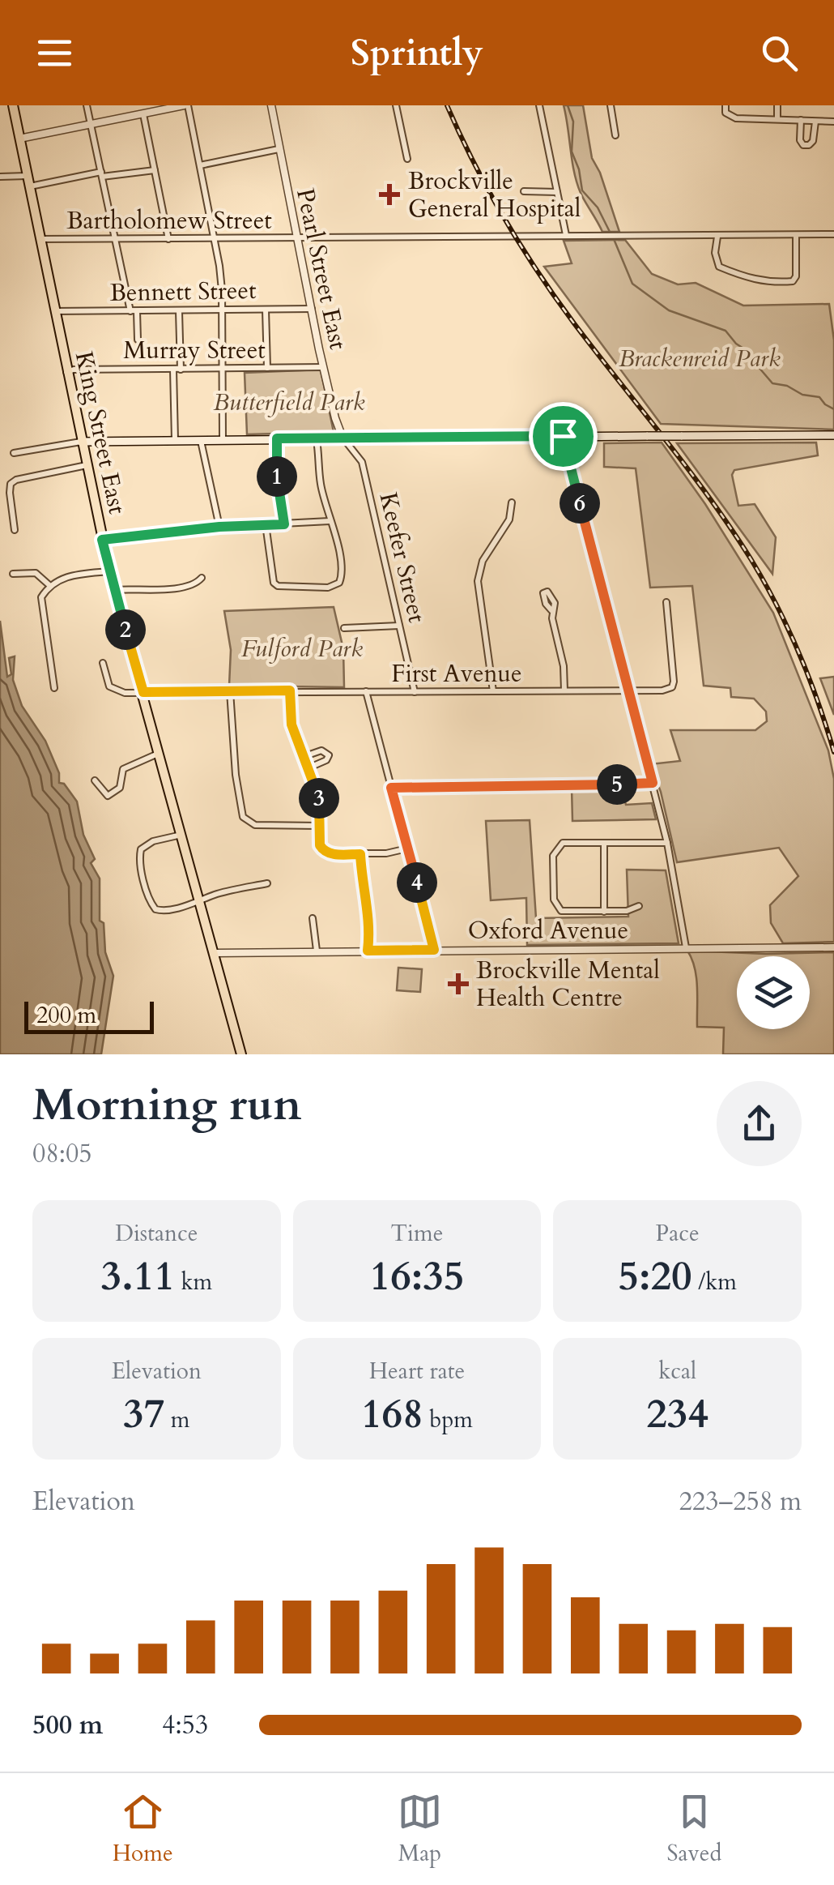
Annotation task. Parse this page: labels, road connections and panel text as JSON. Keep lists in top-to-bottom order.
{
  "streets": {
    "main road": ["King Street East"],
    "street": [
      "Bartholomew Street",
      "Pearl Street East",
      "Bennett Street",
      "Murray Street",
      "Keefer Street",
      "First Avenue",
      "Oxford Avenue"
    ]
  },
  "crossings": [
    ["Bartholomew Street", "Pearl Street East"],
    ["Bartholomew Street", "King Street East"],
    ["Pearl Street East", "Bennett Street"],
    ["Pearl Street East", "Murray Street"],
    ["Pearl Street East", "Keefer Street"],
    ["Bennett Street", "King Street East"],
    ["Murray Street", "King Street East"],
    ["King Street East", "First Avenue"],
    ["King Street East", "Oxford Avenue"],
    ["Keefer Street", "First Avenue"]
  ],
  "parks": ["Brackenreid Park", "Butterfield Park", "Fulford Park"],
  "places": {
    "health": ["Brockville General Hospital", "Brockville Mental Health Centre"]
  },
  "scale_bar": "200 m",
  "page": {
    "header": "Sprintly",
    "pins": [
      "1",
      "6",
      "2",
      "5",
      "3",
      "4"
    ],
    "scale": "200 m",
    "heading": ["Morning run", "08:05"],
    "stats": [
      ["Distance", "3.11 km"],
      ["Time", "16:35"],
      ["Pace", "5:20 /km"],
      ["Elevation", "37 m"],
      ["Heart rate", "168 bpm"],
      ["kcal", "234"]
    ],
    "chart": ["Elevation", "223–258 m"],
    "list": [
      {
        "name": "500 m",
        "note": "4:53"
      }
    ],
    "tabs": ["Home", "Map", "Saved"]
  }
}
